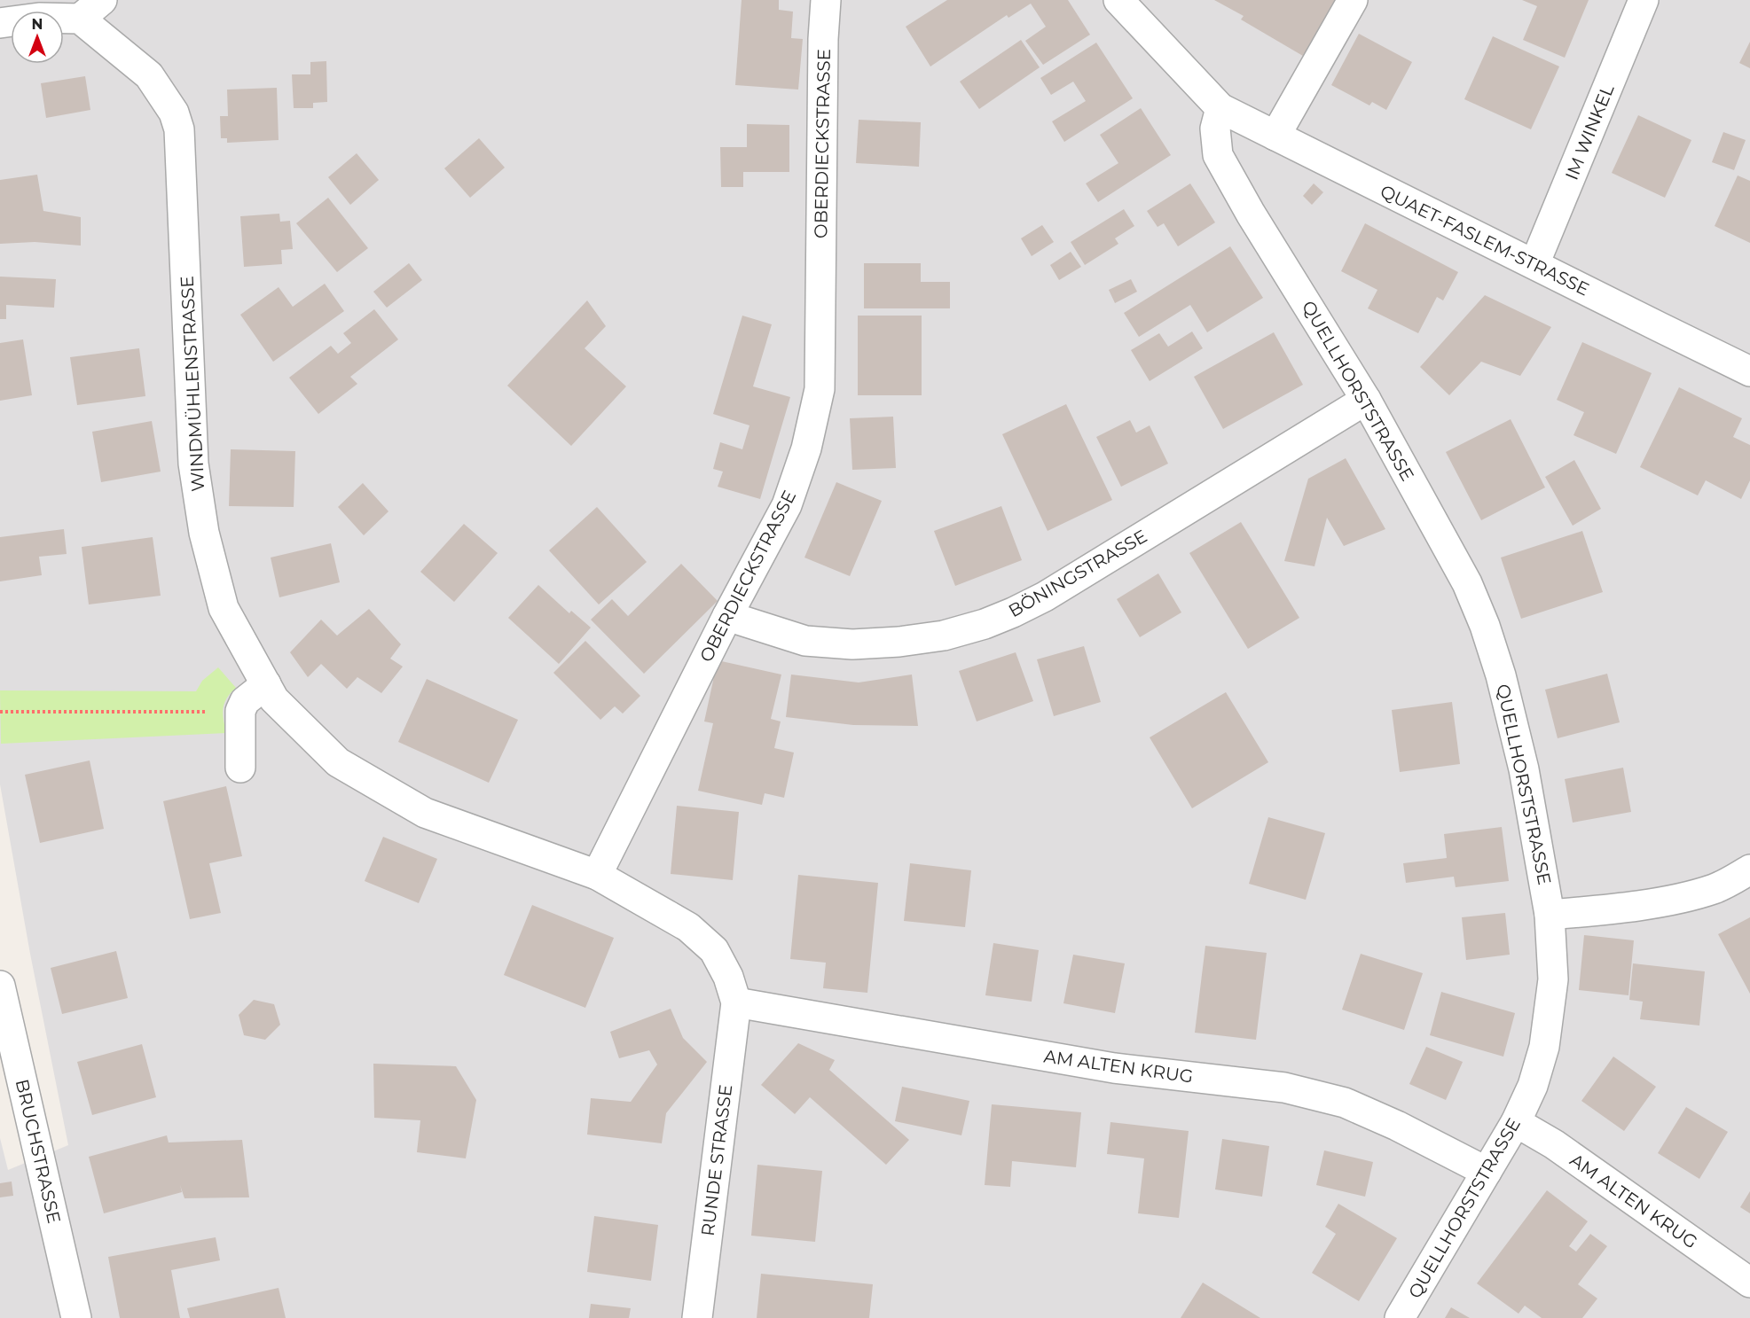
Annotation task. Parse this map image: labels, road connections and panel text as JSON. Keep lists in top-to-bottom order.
{
  "streets": {
    "street": [
      "IM WINKEL",
      "OBERDIECKSTRASSE",
      "QUAET-FASLEM-STRASSE",
      "WINDMÜHLENSTRASSE",
      "QUELLHORSTSTRASSE",
      "BÖNINGSTRASSE",
      "AM ALTEN KRUG",
      "BRUCHSTRASSE",
      "RUNDE STRASSE"
    ]
  },
  "crossings": [
    ["IM WINKEL", "QUAET-FASLEM-STRASSE"],
    ["OBERDIECKSTRASSE", "WINDMÜHLENSTRASSE"],
    ["OBERDIECKSTRASSE", "BÖNINGSTRASSE"],
    ["QUAET-FASLEM-STRASSE", "QUELLHORSTSTRASSE"],
    ["WINDMÜHLENSTRASSE", "AM ALTEN KRUG"],
    ["WINDMÜHLENSTRASSE", "RUNDE STRASSE"],
    ["QUELLHORSTSTRASSE", "BÖNINGSTRASSE"],
    ["QUELLHORSTSTRASSE", "AM ALTEN KRUG"],
    ["AM ALTEN KRUG", "RUNDE STRASSE"]
  ],
  "north": "top"
}
